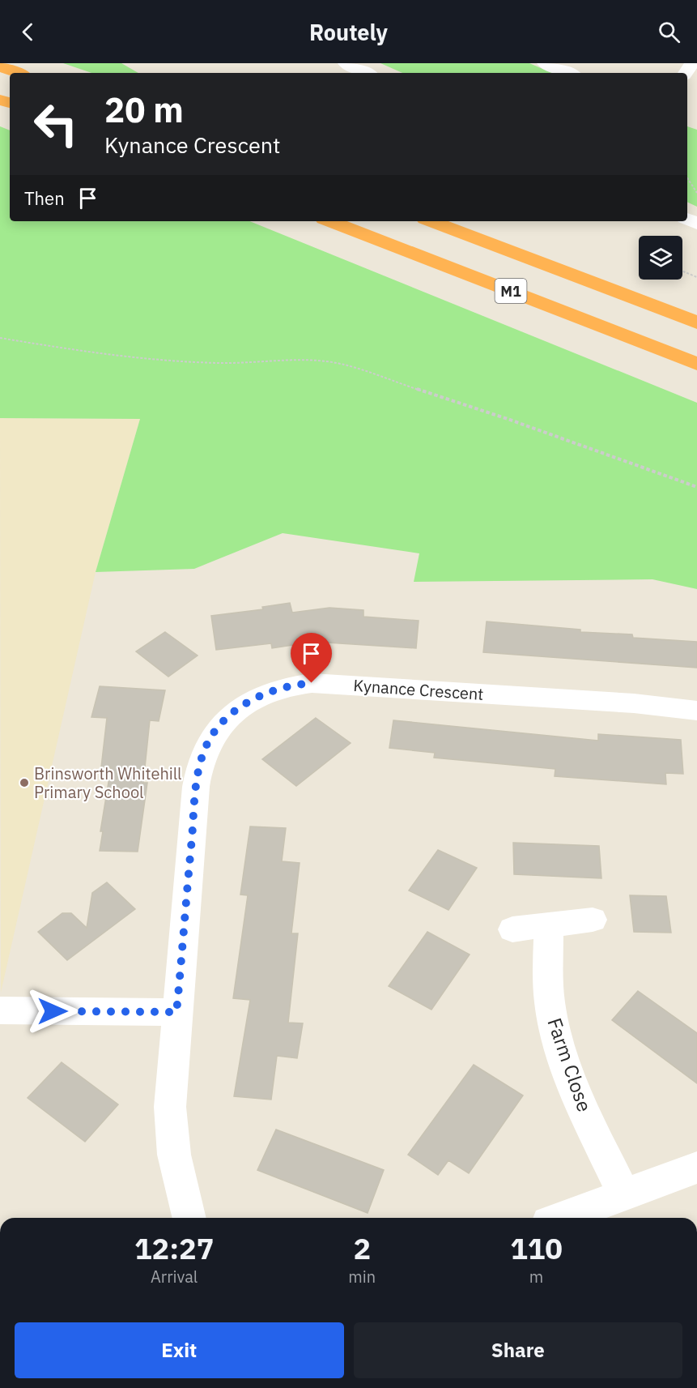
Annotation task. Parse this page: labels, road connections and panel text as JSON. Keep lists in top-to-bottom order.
{
  "streets": {
    "highway": ["M1"],
    "street": ["Kynance Crescent", "Farm Close"]
  },
  "places": ["Brinsworth Whitehill Primary School"],
  "page": {
    "header": "Routely",
    "turn": ["20 m", "Kynance Crescent"],
    "then": "Then",
    "eta": [
      "12:27",
      "Arrival",
      "2",
      "min",
      "110",
      "m"
    ],
    "buttons": ["Exit", "Share"]
  }
}
